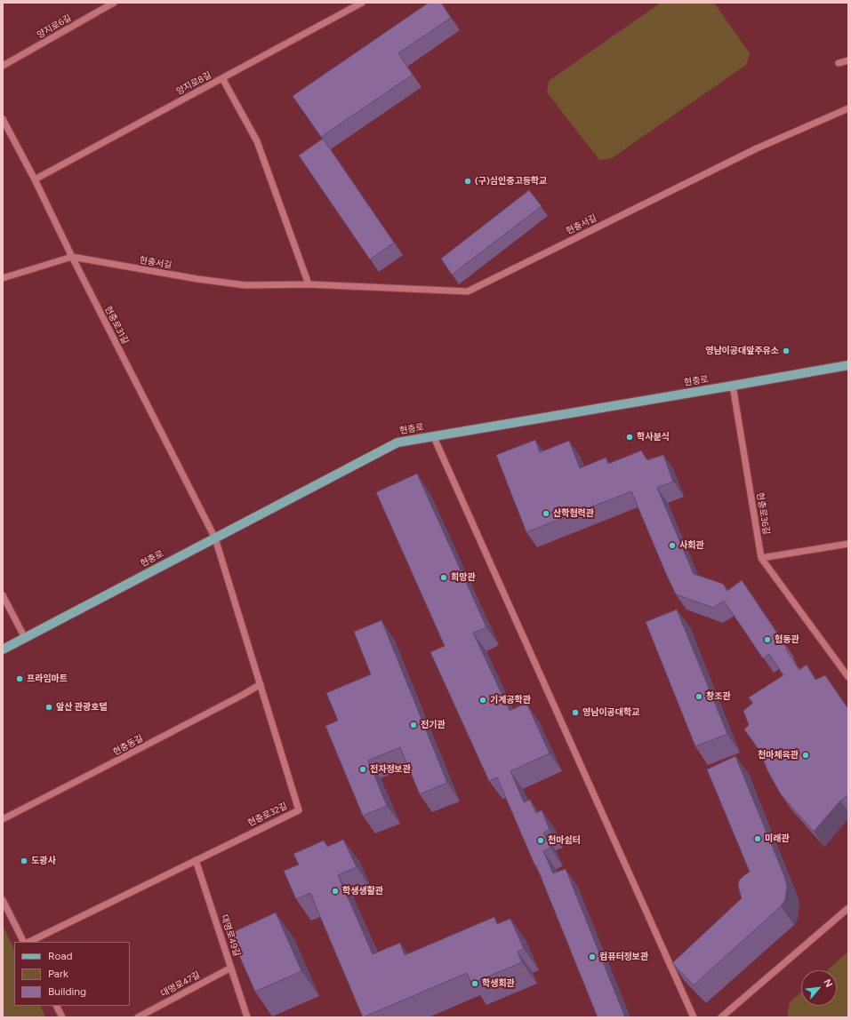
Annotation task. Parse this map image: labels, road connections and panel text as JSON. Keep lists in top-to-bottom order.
{
  "streets": {
    "main road": ["현충로"],
    "street": [
      "양지로6길",
      "양지로8길",
      "현충서길",
      "현충로31길",
      "현충로36길",
      "현충동길",
      "현충로32길",
      "대명로49길",
      "대명로47길"
    ]
  },
  "crossings": [
    ["양지로8길", "현충로31길"],
    ["현충서길", "현충로31길"],
    ["현충로31길", "현충로"],
    ["현충로31길", "현충로32길"],
    ["현충로", "현충로36길"],
    ["현충로", "현충로32길"],
    ["현충동길", "현충로32길"],
    ["현충로32길", "대명로49길"],
    ["대명로49길", "대명로47길"]
  ],
  "places": [
    "(구)심인중고등학교",
    "영남이공대앞주유소",
    "학사분식",
    "산학협력관",
    "사회관",
    "희망관",
    "협동관",
    "프라임마트",
    "창조관",
    "기계공학관",
    "앞산 관광호텔",
    "영남이공대학교",
    "전기관",
    "천마체육관",
    "전자정보관",
    "미래관",
    "천마쉼터",
    "도광사",
    "학생생활관",
    "컴퓨터정보관",
    "학생회관"
  ],
  "legend": ["Road", "Park", "Building"],
  "north": "top right"
}
